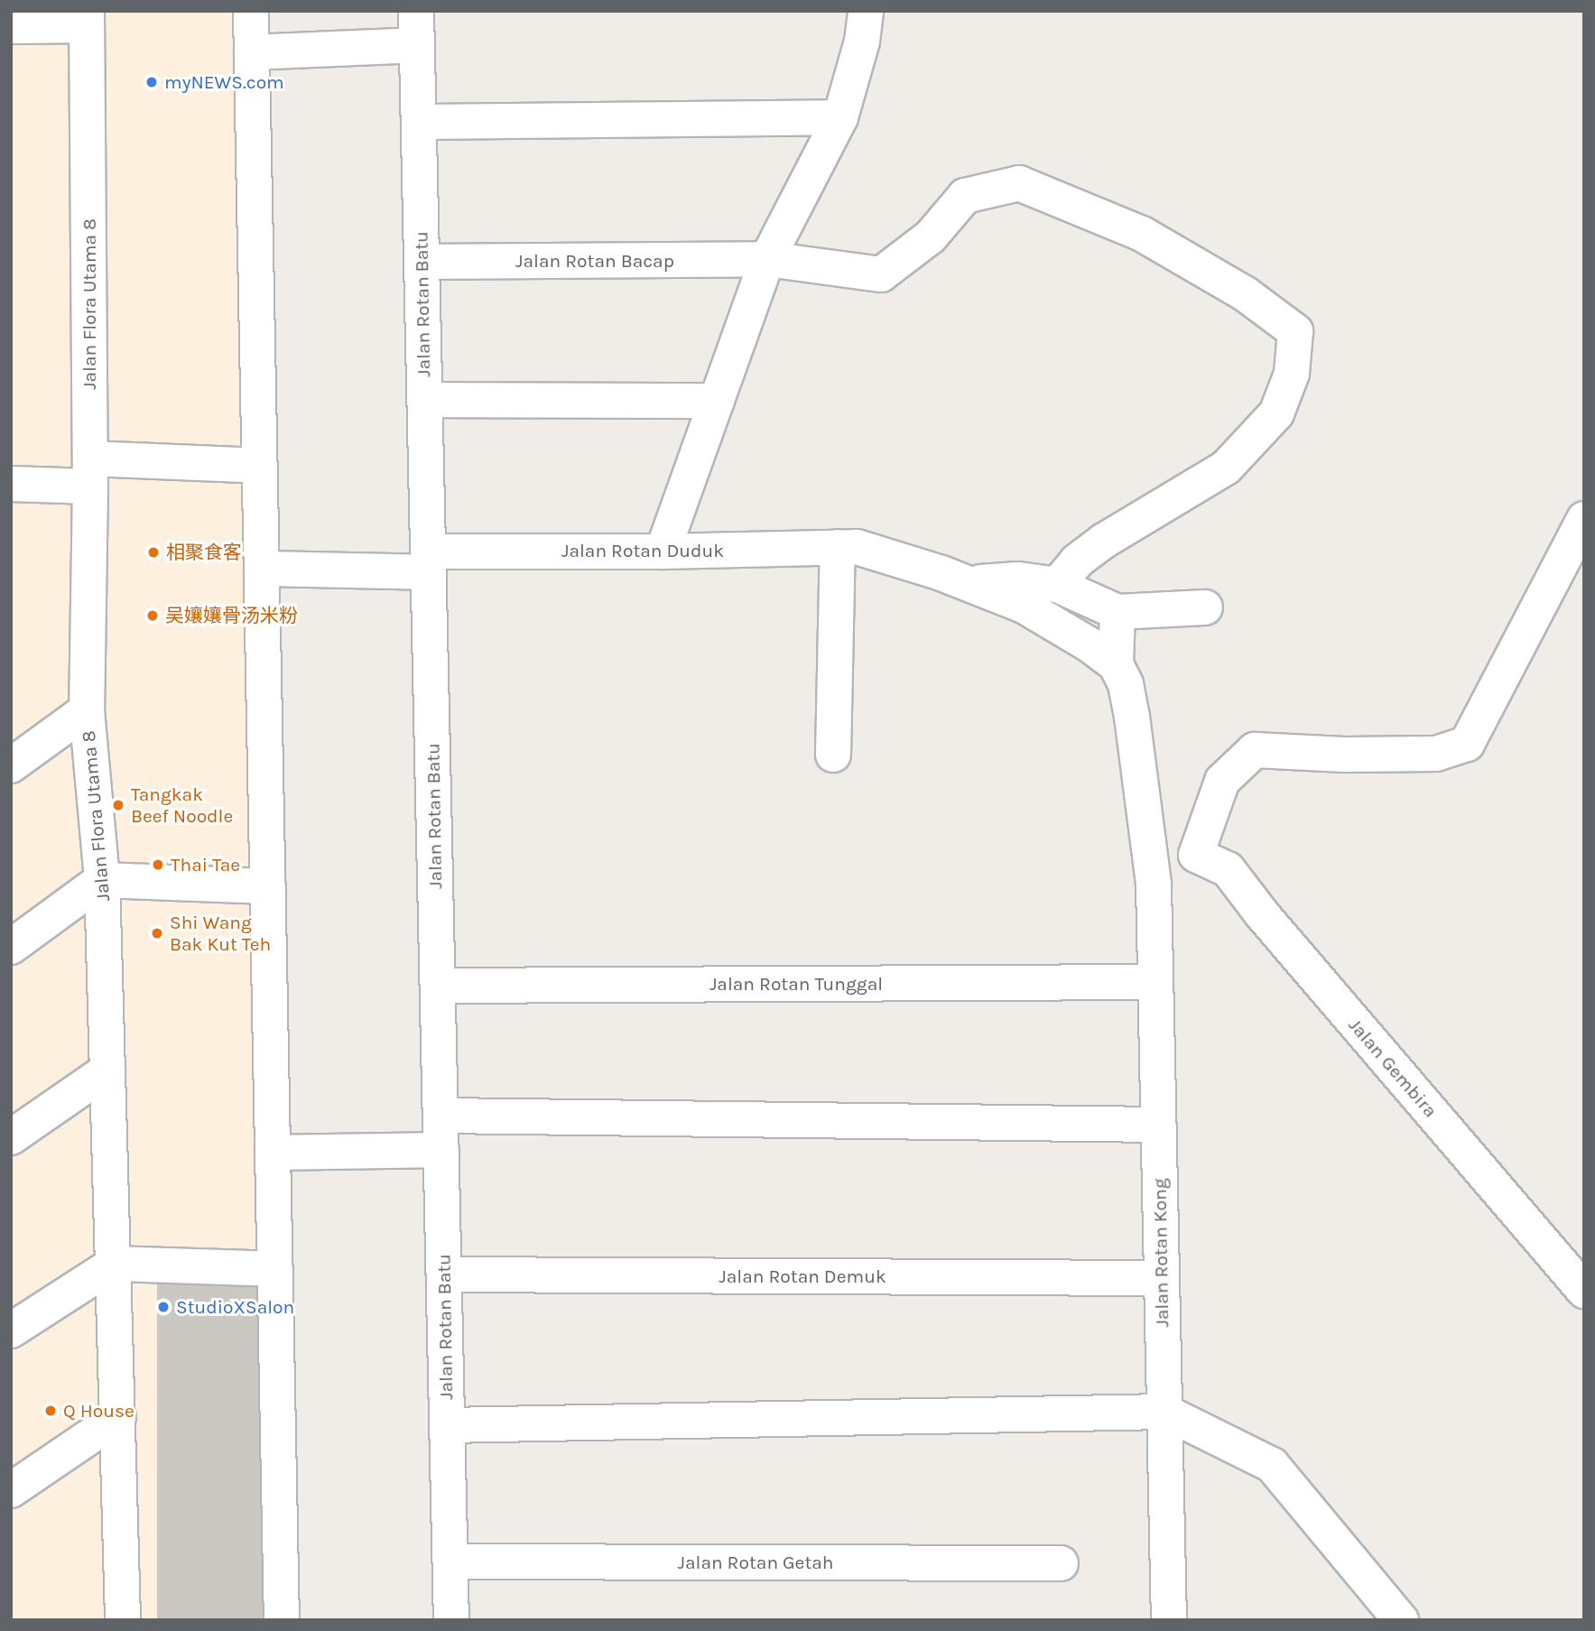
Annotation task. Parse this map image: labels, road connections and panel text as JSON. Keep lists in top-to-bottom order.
{
  "streets": {
    "street": [
      "Jalan Rotan Bacap",
      "Jalan Flora Utama 8",
      "Jalan Rotan Batu",
      "Jalan Rotan Duduk",
      "Jalan Rotan Tunggal",
      "Jalan Gembira",
      "Jalan Rotan Kong",
      "Jalan Rotan Demuk",
      "Jalan Rotan Getah"
    ]
  },
  "crossings": [
    ["Jalan Rotan Bacap", "Jalan Rotan Batu"],
    ["Jalan Rotan Batu", "Jalan Rotan Duduk"],
    ["Jalan Rotan Batu", "Jalan Rotan Tunggal"],
    ["Jalan Rotan Batu", "Jalan Rotan Demuk"],
    ["Jalan Rotan Batu", "Jalan Rotan Getah"],
    ["Jalan Rotan Duduk", "Jalan Rotan Kong"],
    ["Jalan Rotan Tunggal", "Jalan Rotan Kong"],
    ["Jalan Rotan Kong", "Jalan Rotan Demuk"]
  ],
  "places": [
    "myNEWS.com",
    "相聚食客",
    "吴孃孃骨汤米粉",
    "Tangkak Beef Noodle",
    "Thai Tae",
    "Shi Wang Bak Kut Teh",
    "StudioXSalon",
    "Q House"
  ]
}
